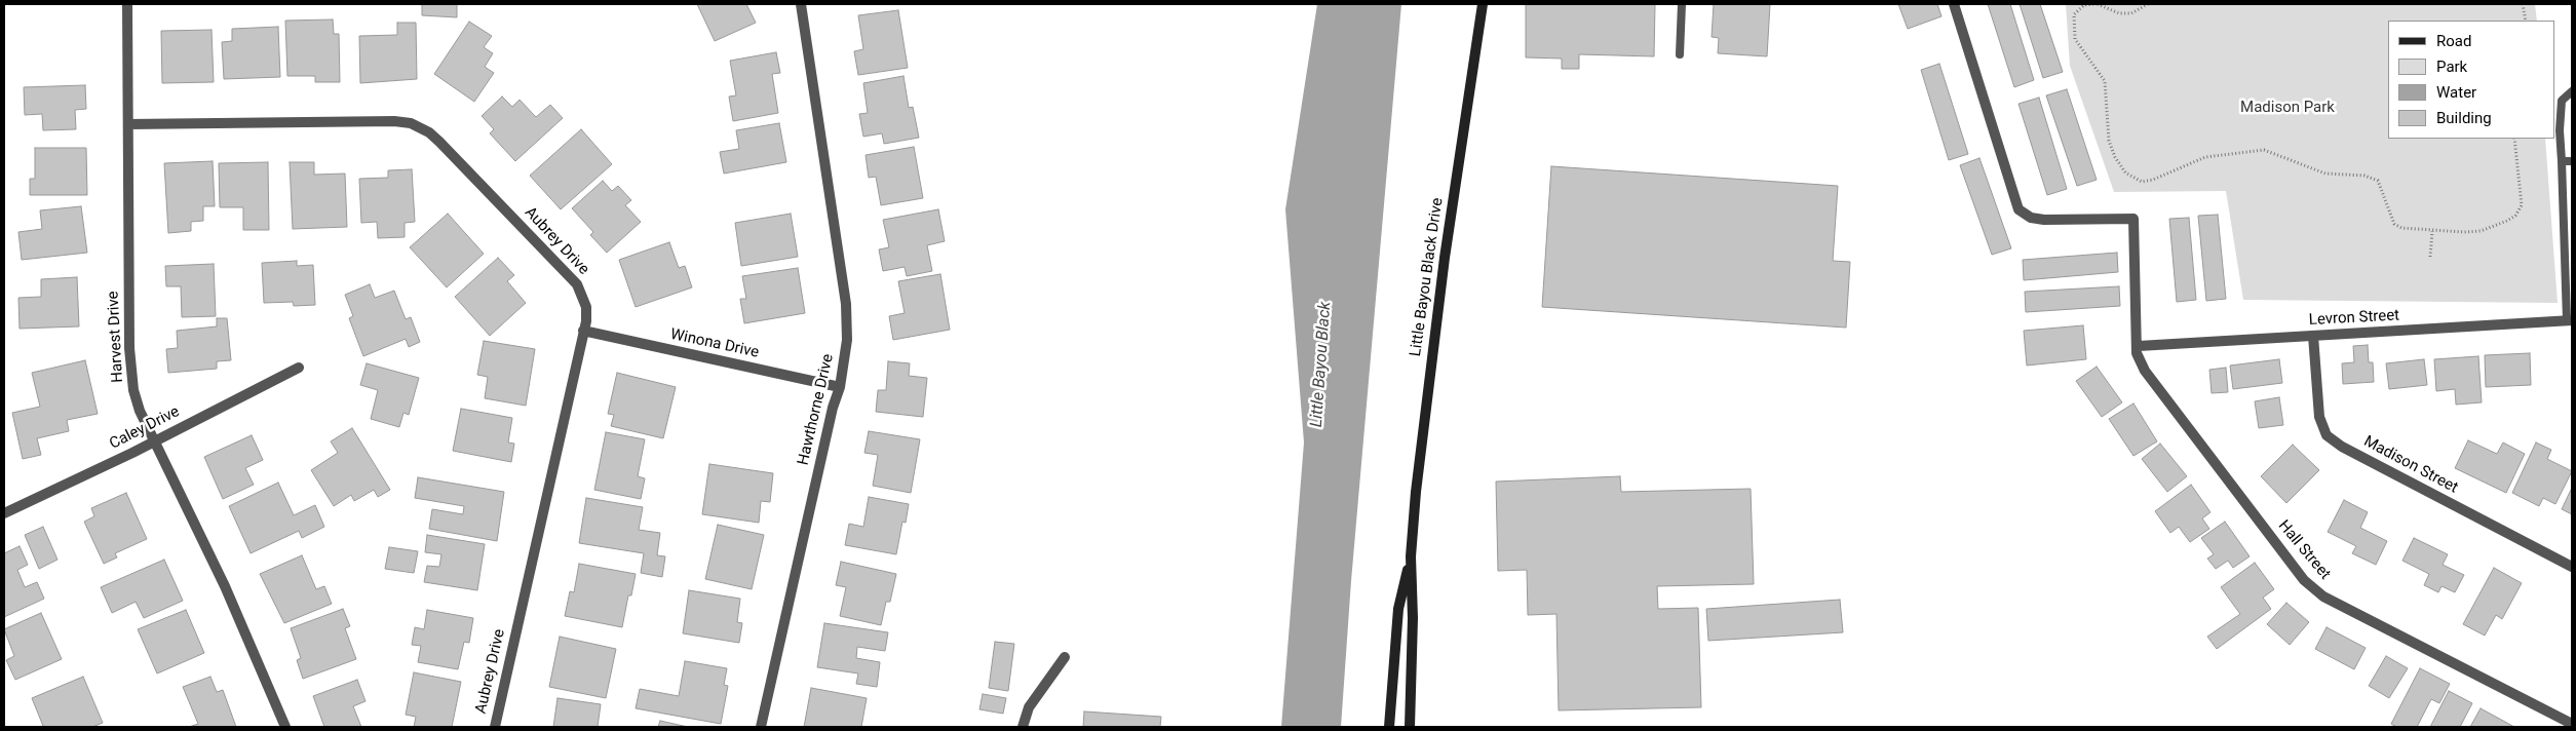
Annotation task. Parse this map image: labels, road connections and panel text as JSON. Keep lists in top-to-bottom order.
{
  "streets": {
    "main road": ["Little Bayou Black Drive"],
    "street": [
      "Aubrey Drive",
      "Levron Street",
      "Harvest Drive",
      "Winona Drive",
      "Hawthorne Drive",
      "Caley Drive",
      "Madison Street",
      "Hall Street"
    ]
  },
  "crossings": [
    ["Aubrey Drive", "Harvest Drive"],
    ["Aubrey Drive", "Winona Drive"],
    ["Levron Street", "Madison Street"],
    ["Levron Street", "Hall Street"],
    ["Harvest Drive", "Caley Drive"],
    ["Winona Drive", "Hawthorne Drive"]
  ],
  "water": ["Little Bayou Black"],
  "parks": ["Madison Park"],
  "legend": [
    "Road",
    "Park",
    "Water",
    "Building"
  ]
}
